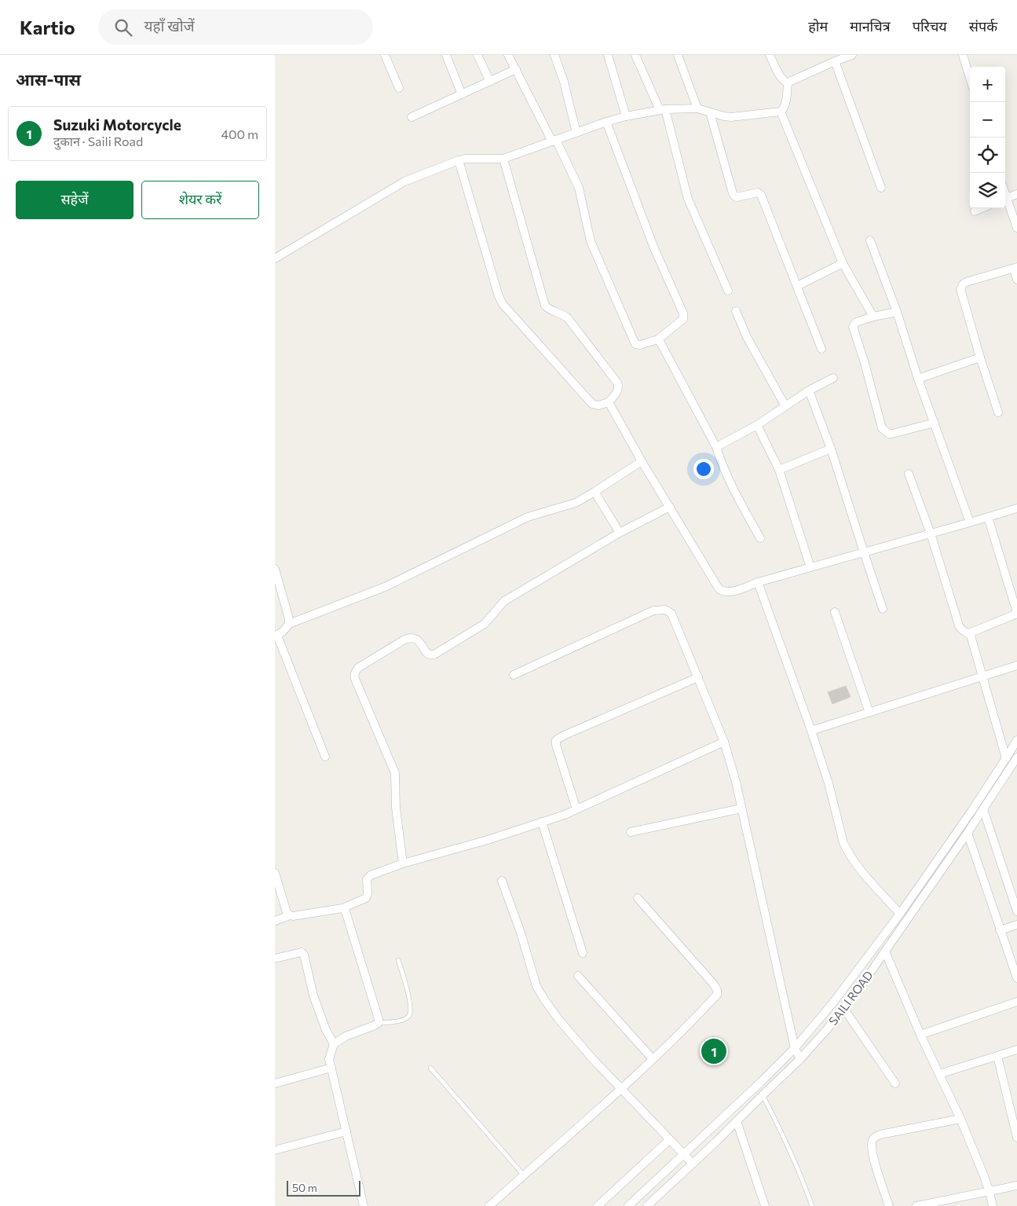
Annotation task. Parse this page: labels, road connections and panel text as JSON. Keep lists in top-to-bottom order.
{
  "streets": {
    "street": ["SAILI ROAD"]
  },
  "scale_bar": "50 m",
  "page": {
    "header": "Kartio",
    "search": "यहाँ खोजें",
    "nav": [
      "होम",
      "मानचित्र",
      "परिचय",
      "संपर्क"
    ],
    "heading": "आस-पास",
    "map_buttons": ["+", "−"],
    "list": [
      {
        "mark": "1",
        "name": "Suzuki Motorcycle",
        "note": "दुकान · Saili Road",
        "value": "400 m"
      }
    ],
    "buttons": ["सहेजें", "शेयर करें"],
    "pins": "1",
    "scale": "50 m"
  }
}
